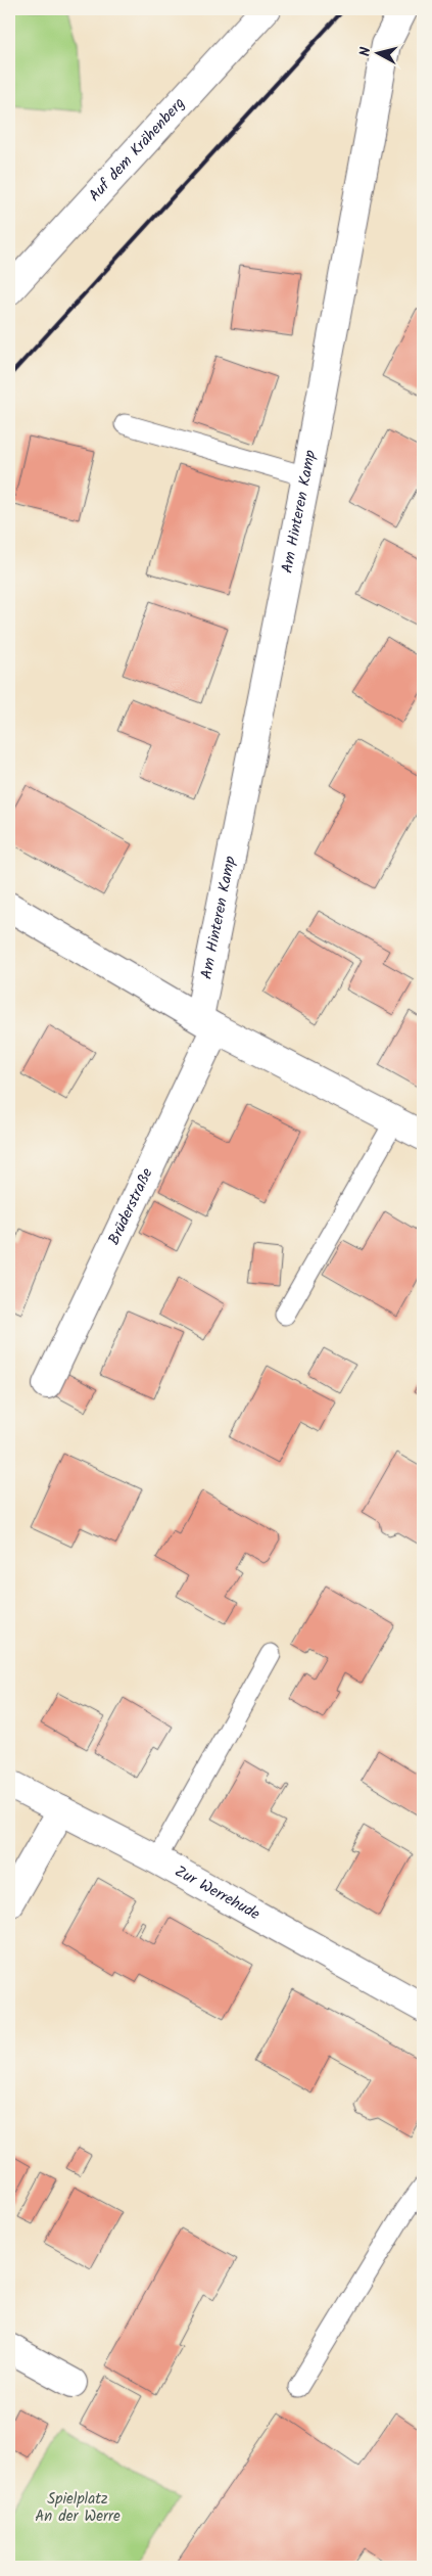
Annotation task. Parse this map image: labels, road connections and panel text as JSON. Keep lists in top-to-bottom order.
{
  "streets": {
    "street": [
      "Auf dem Krähenberg",
      "Am Hinteren Kamp",
      "Brüderstraße",
      "Zur Werrehude"
    ]
  },
  "crossings": [
    ["Am Hinteren Kamp", "Brüderstraße"]
  ],
  "parks": ["Spielplatz An der Werre"],
  "north": "left"
}
